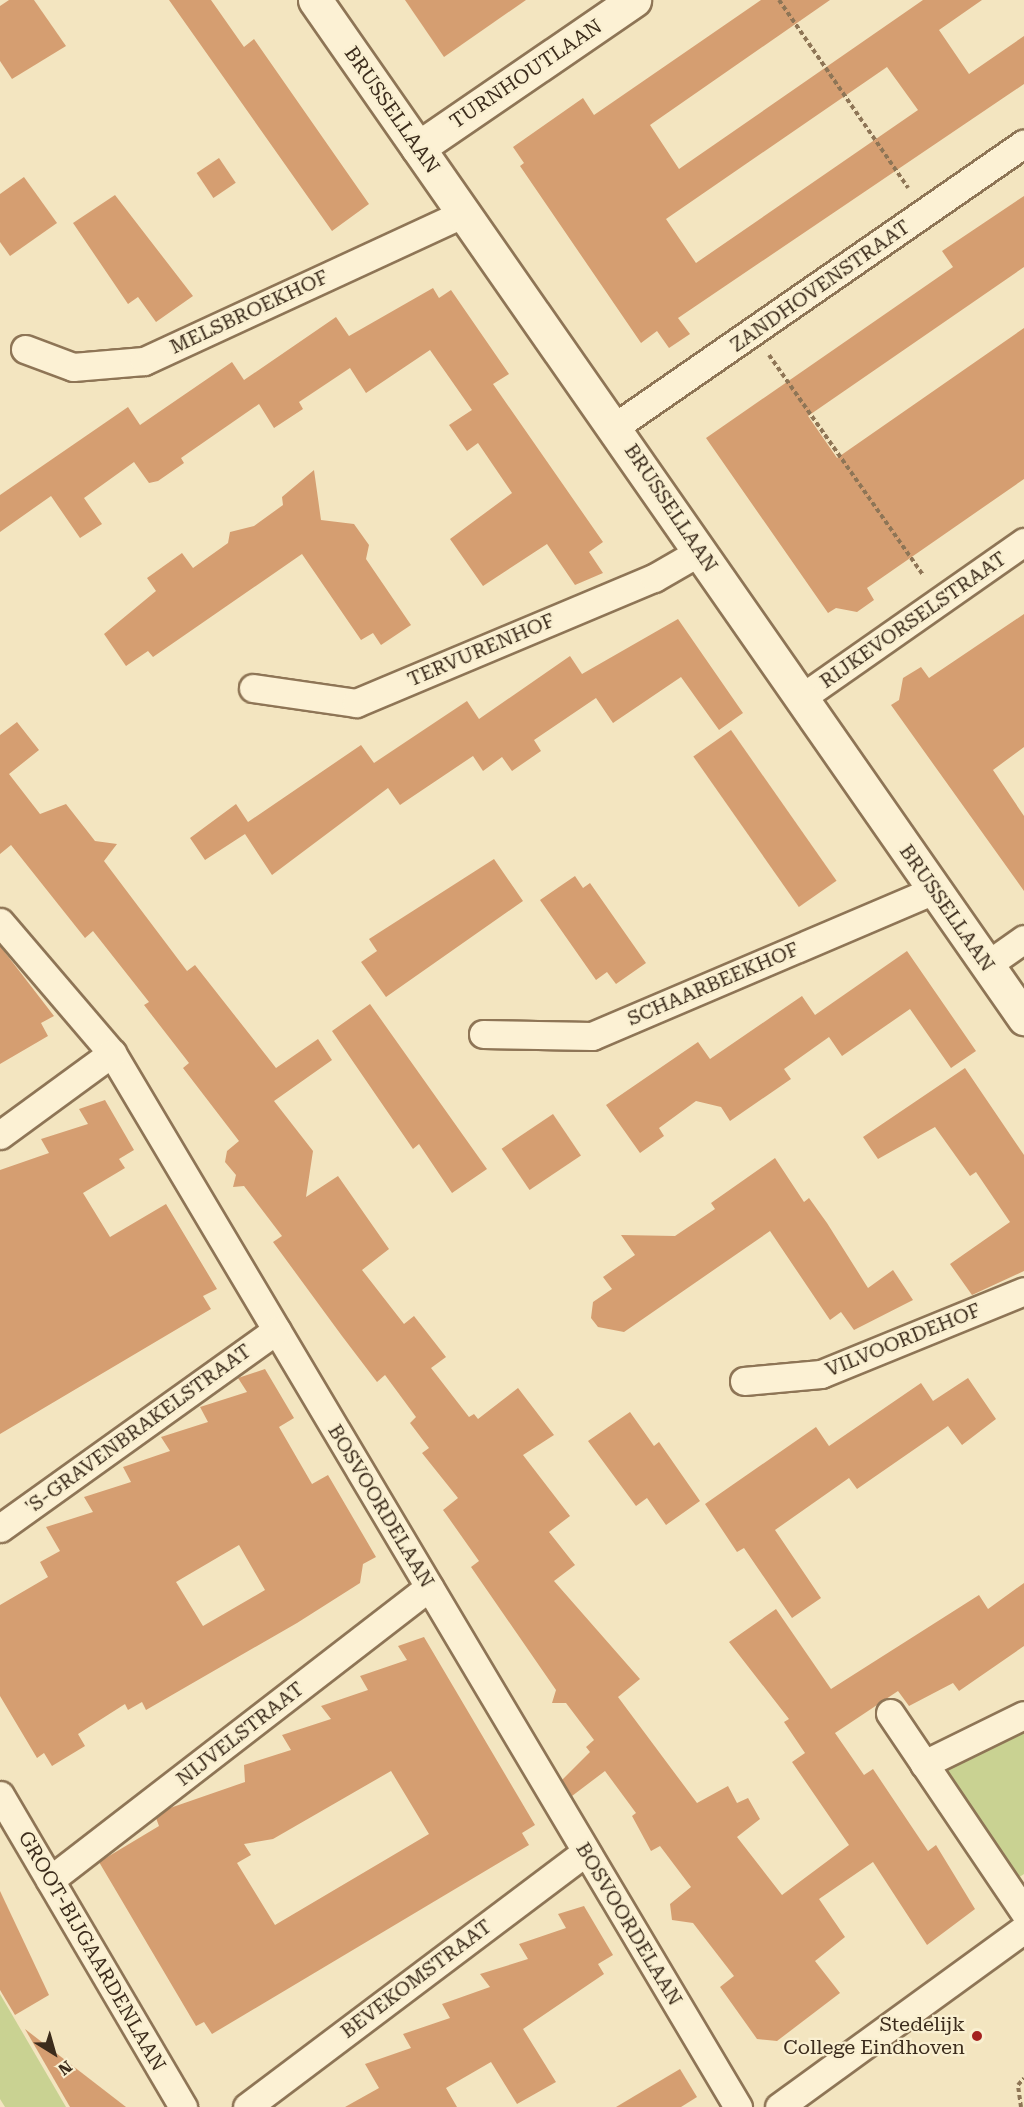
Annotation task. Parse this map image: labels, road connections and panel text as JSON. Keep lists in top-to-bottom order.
{
  "streets": {
    "street": [
      "TURNHOUTLAAN",
      "BRUSSELLAAN",
      "ZANDHOVENSTRAAT",
      "MELSBROEKHOF",
      "RIJKEVORSELSTRAAT",
      "TERVURENHOF",
      "SCHAARBEEKHOF",
      "VILVOORDEHOF",
      "'S-GRAVENBRAKELSTRAAT",
      "BOSVOORDELAAN",
      "NIJVELSTRAAT",
      "GROOT-BIJGAARDENLAAN",
      "BEVEKOMSTRAAT"
    ]
  },
  "crossings": [
    ["TURNHOUTLAAN", "BRUSSELLAAN"],
    ["BRUSSELLAAN", "ZANDHOVENSTRAAT"],
    ["BRUSSELLAAN", "MELSBROEKHOF"],
    ["BRUSSELLAAN", "RIJKEVORSELSTRAAT"],
    ["BRUSSELLAAN", "TERVURENHOF"],
    ["BRUSSELLAAN", "SCHAARBEEKHOF"],
    ["'S-GRAVENBRAKELSTRAAT", "BOSVOORDELAAN"],
    ["BOSVOORDELAAN", "NIJVELSTRAAT"],
    ["BOSVOORDELAAN", "BEVEKOMSTRAAT"],
    ["NIJVELSTRAAT", "GROOT-BIJGAARDENLAAN"]
  ],
  "places": ["Stedelijk College Eindhoven"],
  "north": "bottom right"
}
